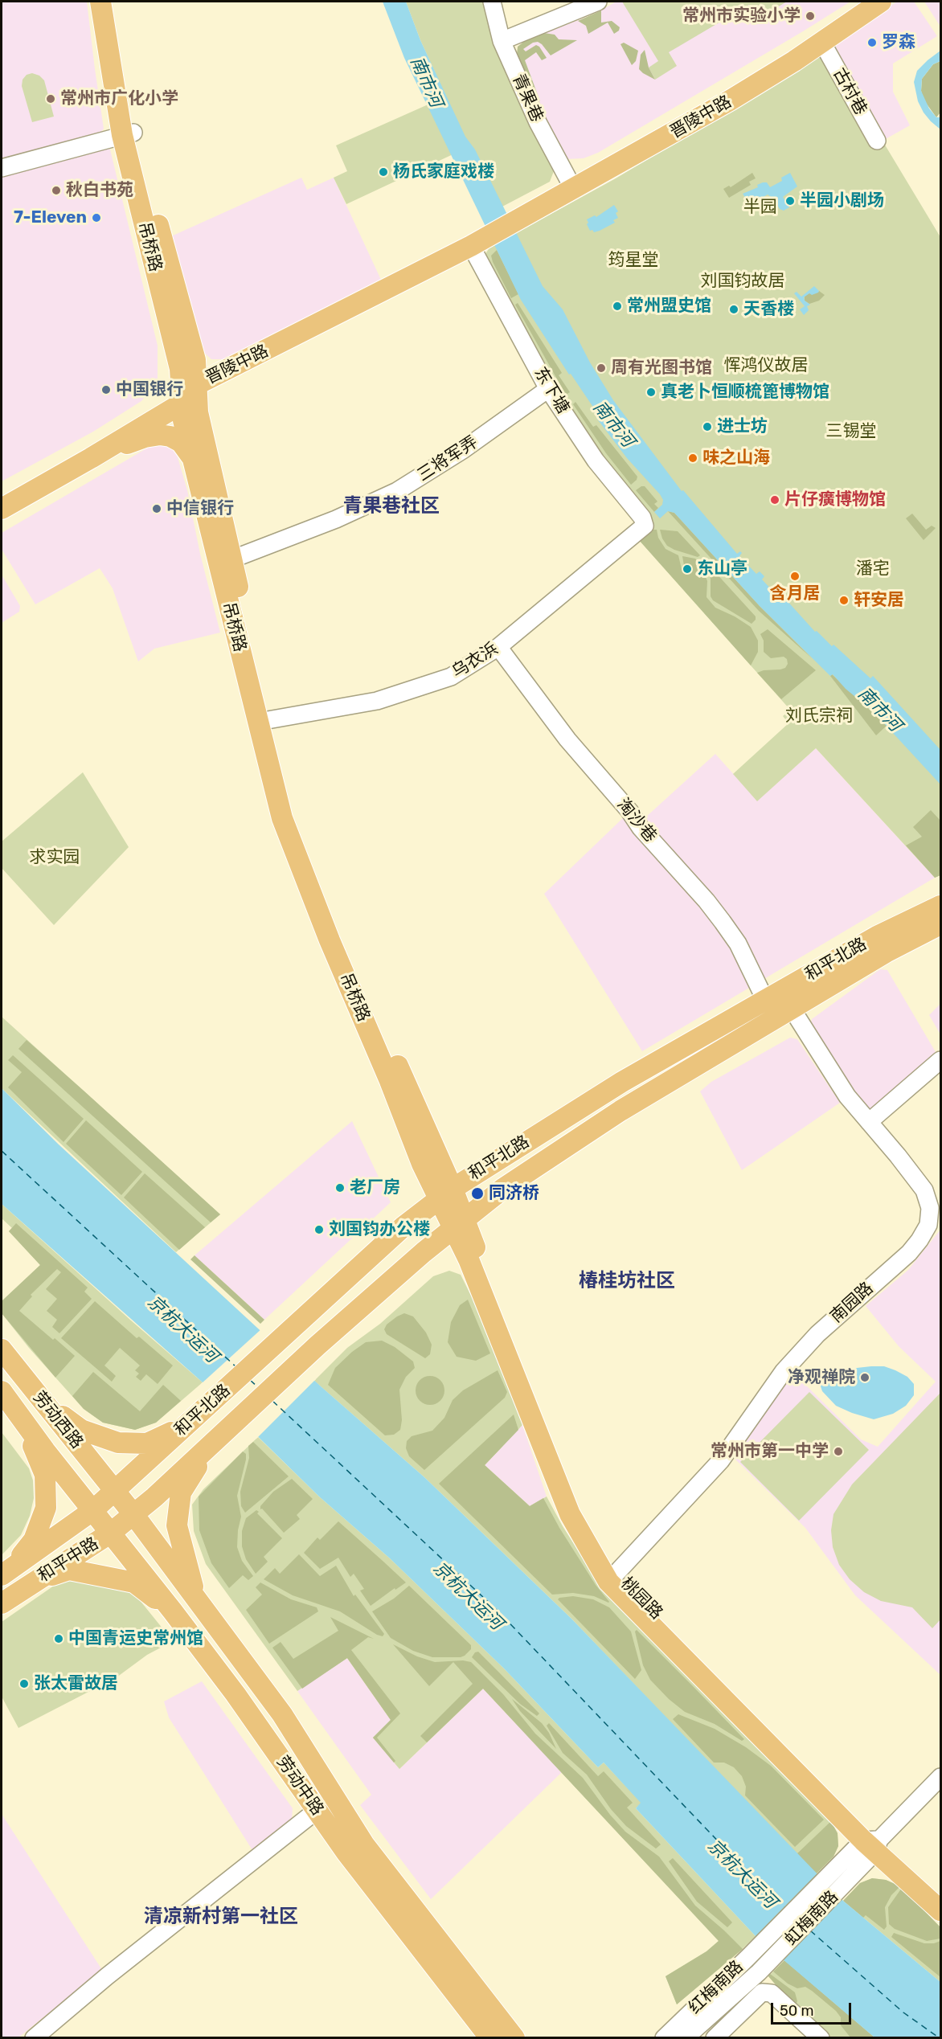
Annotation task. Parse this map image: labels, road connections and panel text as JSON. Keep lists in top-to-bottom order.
{
  "streets": {
    "main road": [
      "晋陵中路",
      "吊桥路",
      "和平北路",
      "劳动西路",
      "和平中路",
      "桃园路",
      "劳动中路"
    ],
    "street": [
      "古村巷",
      "青果巷",
      "东下塘",
      "三将军弄",
      "乌衣浜",
      "淘沙巷",
      "南园路",
      "虹梅南路",
      "红梅南路"
    ]
  },
  "crossings": [
    ["古村巷", "晋陵中路"],
    ["青果巷", "晋陵中路"],
    ["晋陵中路", "吊桥路"],
    ["晋陵中路", "东下塘"],
    ["吊桥路", "三将军弄"],
    ["吊桥路", "乌衣浜"],
    ["吊桥路", "和平北路"],
    ["吊桥路", "桃园路"],
    ["东下塘", "三将军弄"],
    ["东下塘", "乌衣浜"],
    ["乌衣浜", "淘沙巷"],
    ["淘沙巷", "和平北路"],
    ["和平北路", "南园路"],
    ["和平北路", "劳动西路"],
    ["和平北路", "和平中路"],
    ["和平北路", "桃园路"],
    ["南园路", "桃园路"],
    ["劳动西路", "和平中路"],
    ["劳动西路", "劳动中路"],
    ["和平中路", "劳动中路"],
    ["桃园路", "虹梅南路"],
    ["虹梅南路", "红梅南路"]
  ],
  "districts": ["青果巷社区", "椿桂坊社区", "清凉新村第一社区"],
  "water": ["南市河", "京杭大运河"],
  "parks": [
    "半园",
    "筠星堂",
    "刘国钧故居",
    "恽鸿仪故居",
    "三锡堂",
    "潘宅",
    "刘氏宗祠",
    "求实园"
  ],
  "places": [
    "常州市实验小学",
    "罗森",
    "常州市广化小学",
    "杨氏家庭戏楼",
    "秋白书苑",
    "半园小剧场",
    "7-Eleven",
    "常州盟史馆",
    "天香楼",
    "周有光图书馆",
    "中国银行",
    "真老卜恒顺梳篦博物馆",
    "进士坊",
    "味之山海",
    "片仔癀博物馆",
    "中信银行",
    "东山亭",
    "含月居",
    "轩安居",
    "老厂房",
    "同济桥",
    "刘国钧办公楼",
    "净观禅院",
    "常州市第一中学",
    "中国青运史常州馆",
    "张太雷故居"
  ],
  "scale_bar": "50 m"
}
